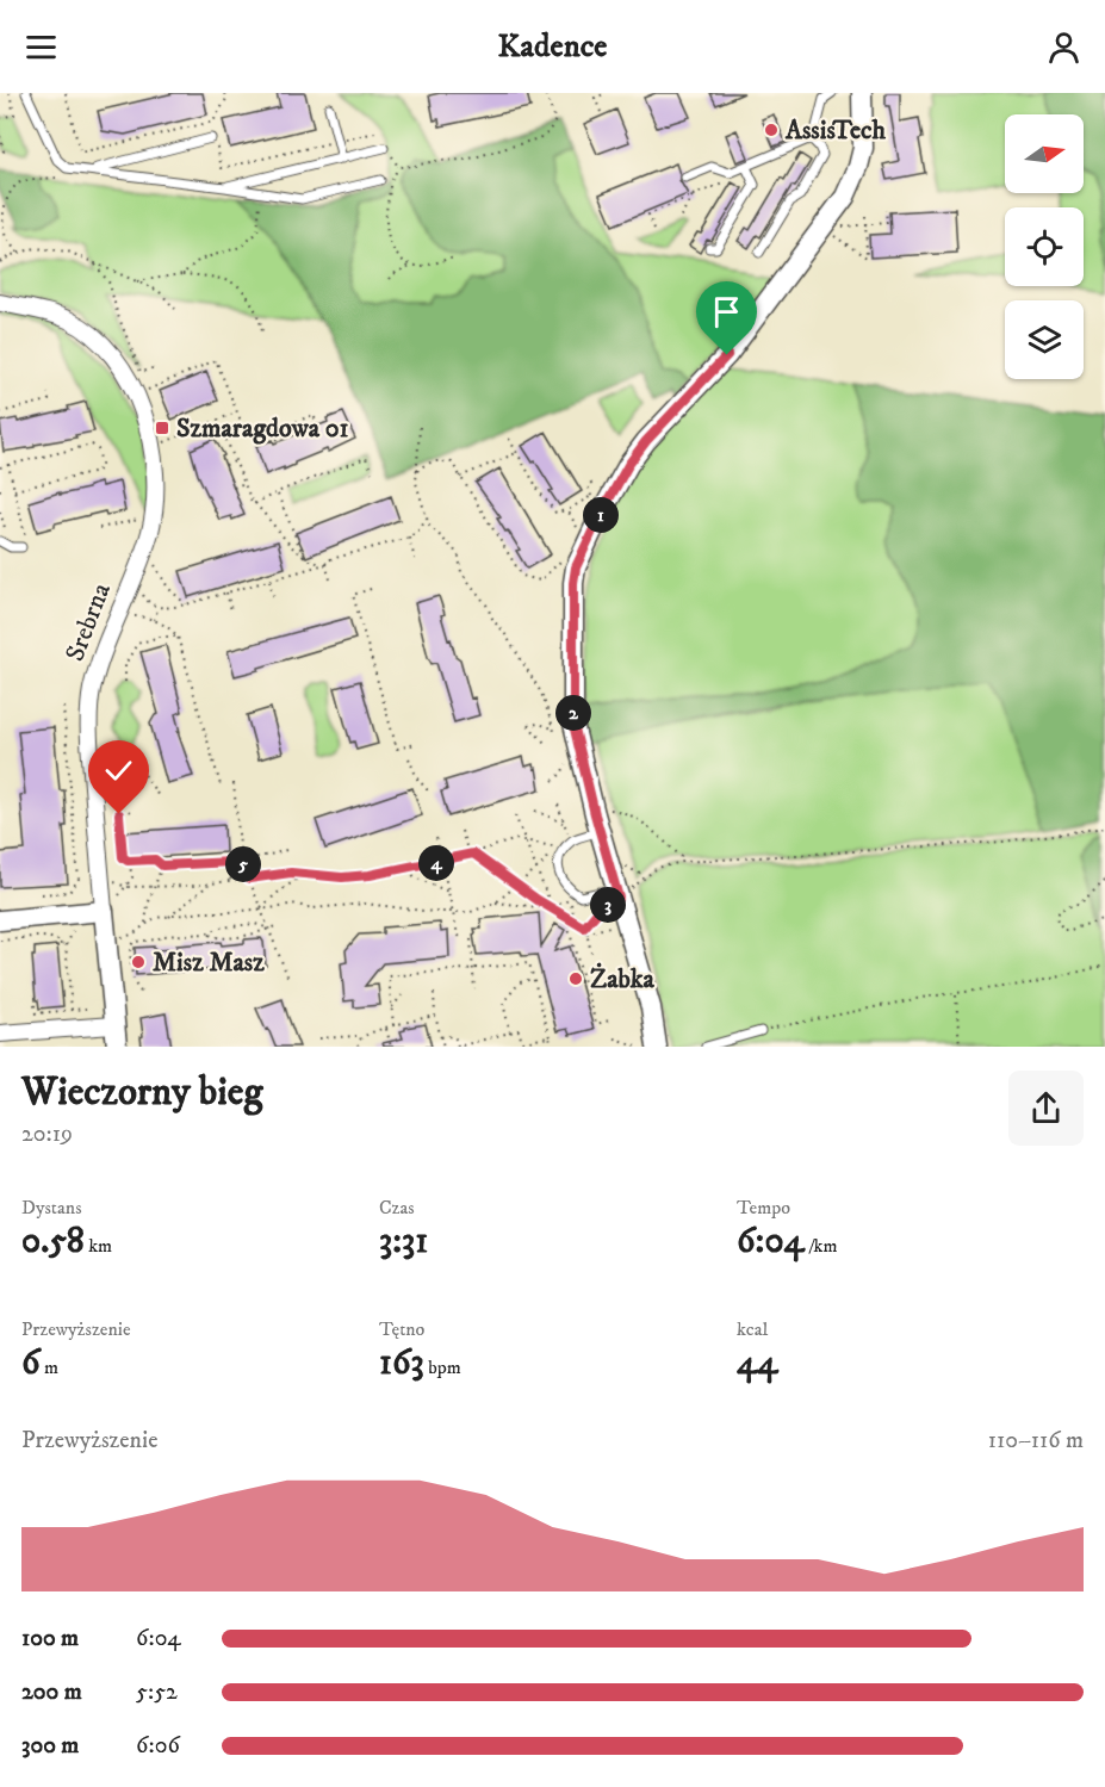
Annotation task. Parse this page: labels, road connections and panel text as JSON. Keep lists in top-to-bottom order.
{
  "streets": {
    "street": ["Srebrna"]
  },
  "places": {
    "other": ["AssisTech", "Misz Masz", "Żabka"],
    "transit": ["Szmaragdowa 01"]
  },
  "north": "right",
  "page": {
    "header": "Kadence",
    "pins": [
      "1",
      "2",
      "4",
      "5",
      "3"
    ],
    "heading": ["Wieczorny bieg", "20:19"],
    "stats": [
      ["Dystans", "0.58 km"],
      ["Czas", "3:31"],
      ["Tempo", "6:04 /km"],
      ["Przewyższenie", "6 m"],
      ["Tętno", "163 bpm"],
      ["kcal", "44"]
    ],
    "chart": ["Przewyższenie", "110–116 m"],
    "list": [
      {
        "name": "100 m",
        "note": "6:04"
      },
      {
        "name": "200 m",
        "note": "5:52"
      },
      {
        "name": "300 m",
        "note": "6:06"
      }
    ]
  }
}
